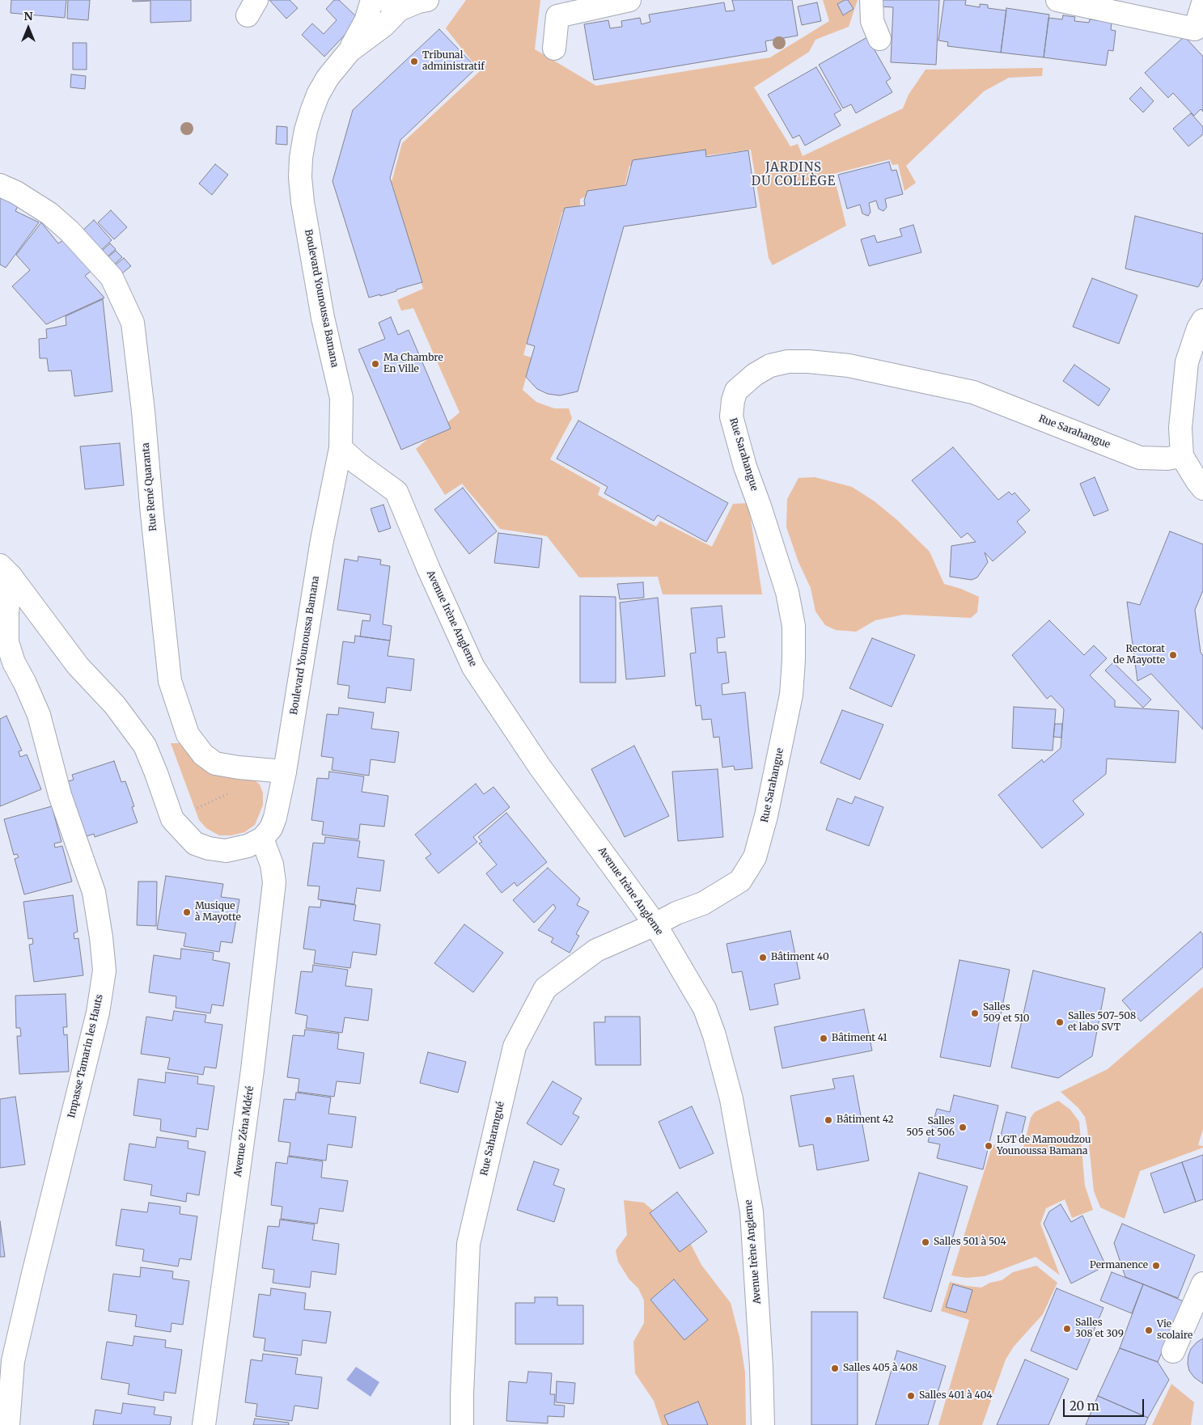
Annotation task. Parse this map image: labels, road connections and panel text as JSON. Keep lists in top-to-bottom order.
{
  "streets": {
    "street": [
      "Boulevard Younoussa Bamana",
      "Rue Sarahangue",
      "Rue René Quaranta",
      "Avenue Irène Angleme",
      "Impasse Tamarin les Hauts",
      "Avenue Zéna Mdéré",
      "Rue Saharangué"
    ]
  },
  "crossings": [
    ["Boulevard Younoussa Bamana", "Rue René Quaranta"],
    ["Boulevard Younoussa Bamana", "Avenue Irène Angleme"],
    ["Boulevard Younoussa Bamana", "Avenue Zéna Mdéré"],
    ["Rue Sarahangue", "Avenue Irène Angleme"],
    ["Rue Sarahangue", "Rue Saharangué"],
    ["Avenue Irène Angleme", "Rue Saharangué"]
  ],
  "districts": ["JARDINS DU COLLÈGE"],
  "places": [
    "Tribunal administratif",
    "Ma Chambre En Ville",
    "Rectorat de Mayotte",
    "Musique à Mayotte",
    "Bâtiment 40",
    "Salles 509 et 510",
    "Salles 507-508 et labo SVT",
    "Bâtiment 41",
    "Bâtiment 42",
    "Salles 505 et 506",
    "LGT de Mamoudzou Younoussa Bamana",
    "Salles 501 à 504",
    "Permanence",
    "Salles 308 et 309",
    "Vie scolaire",
    "Salles 405 à 408",
    "Salles 401 à 404"
  ],
  "scale_bar": "20 m",
  "north": "top"
}
